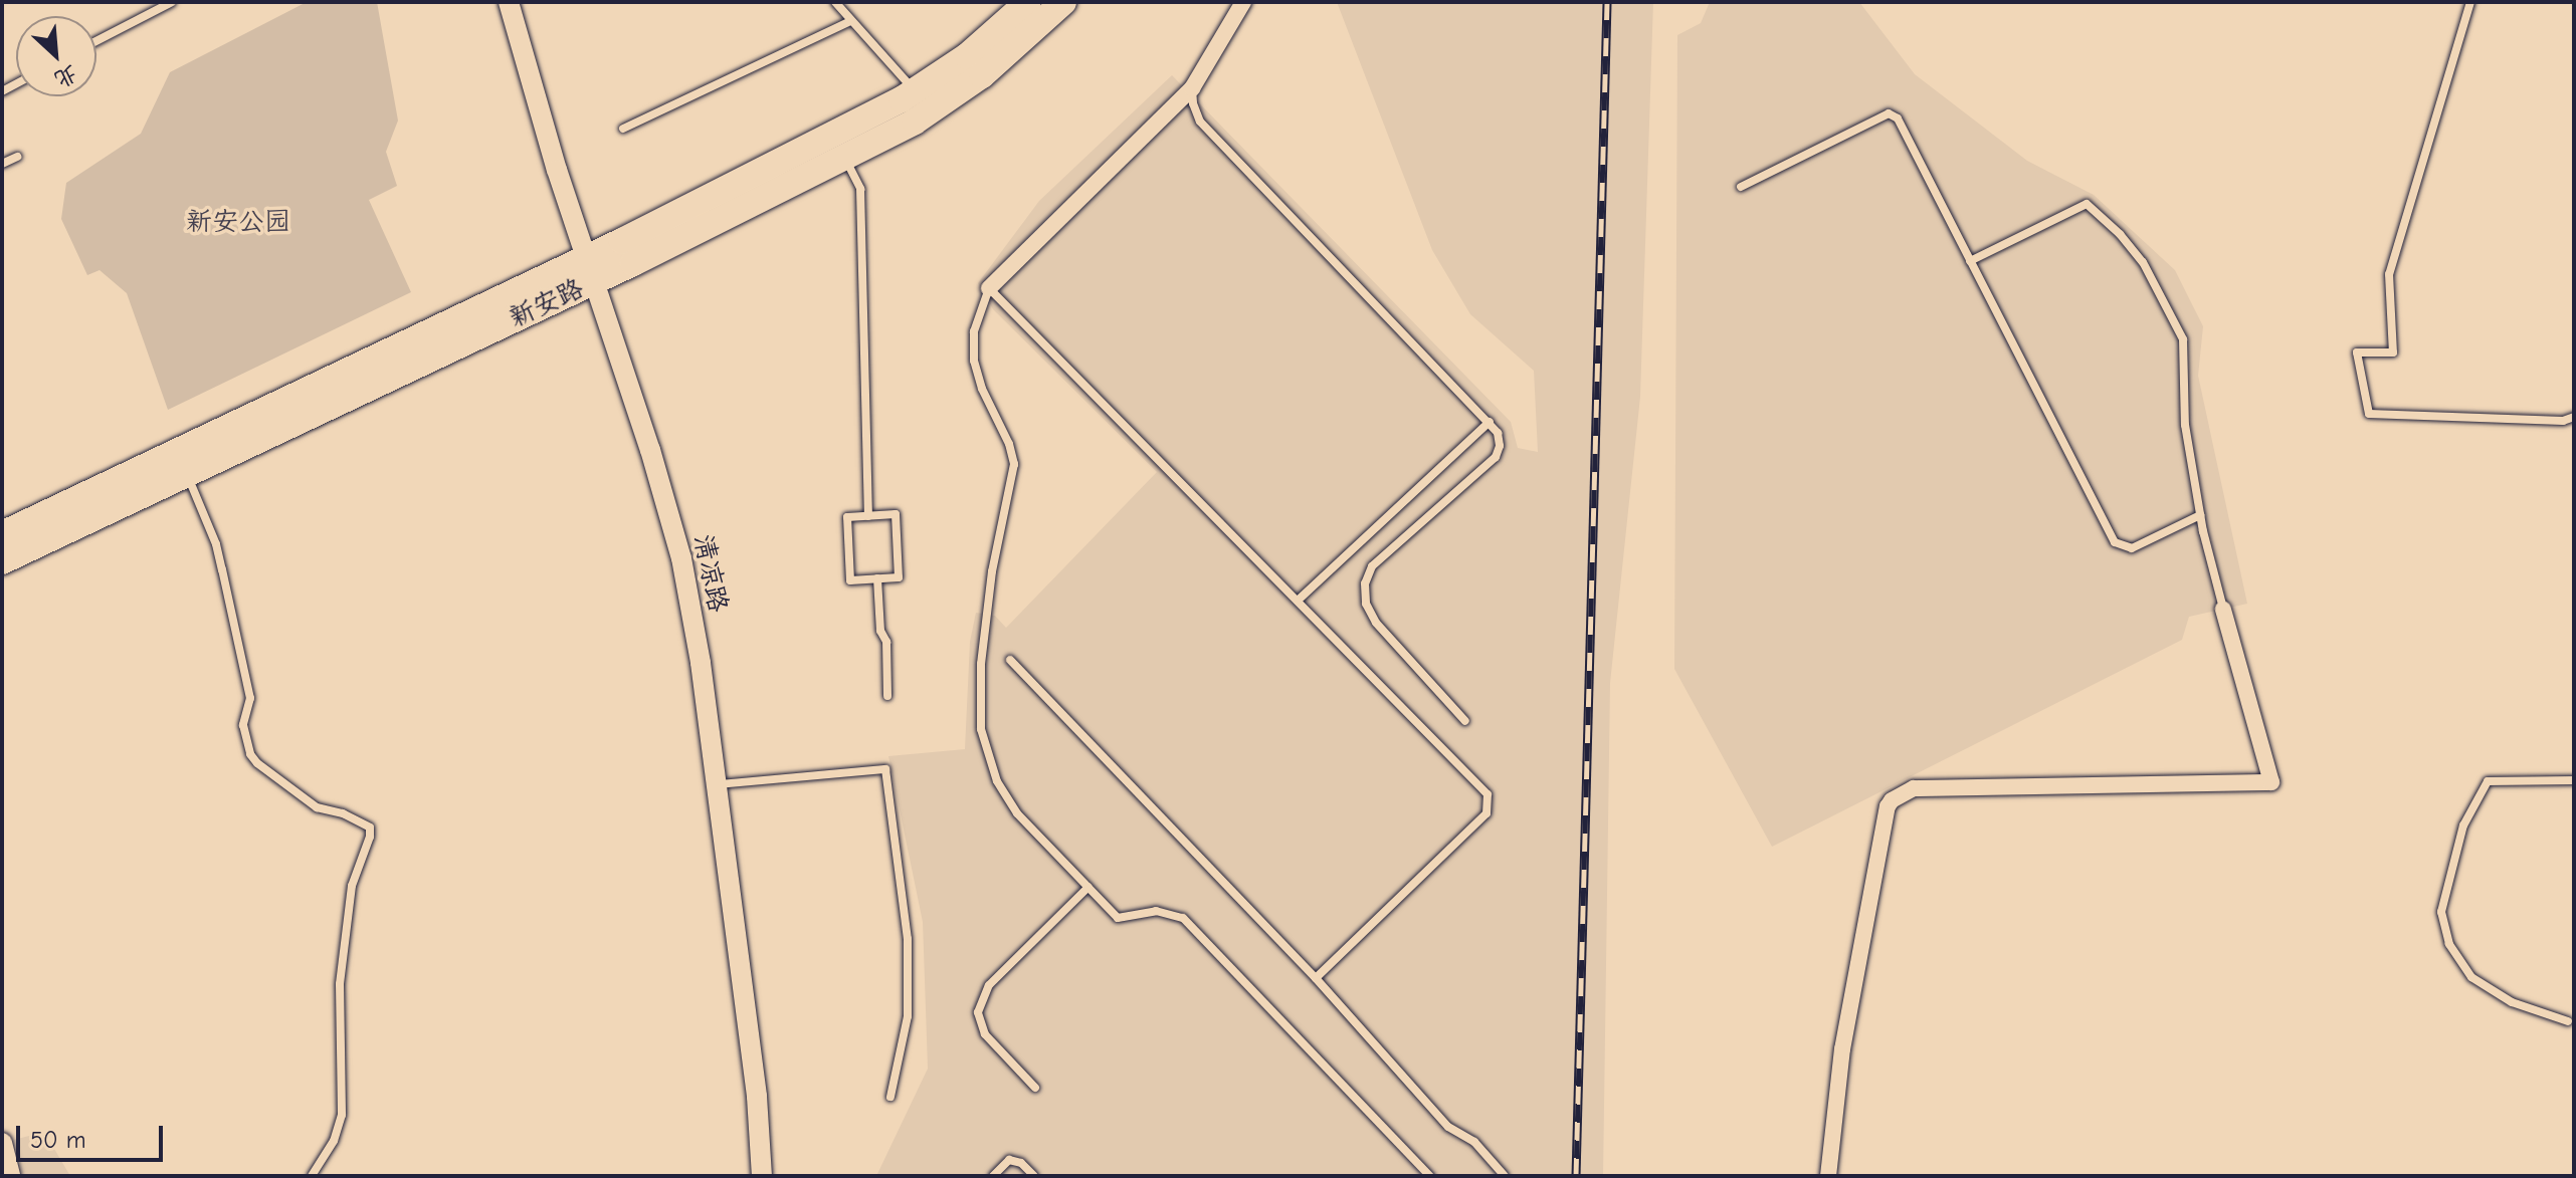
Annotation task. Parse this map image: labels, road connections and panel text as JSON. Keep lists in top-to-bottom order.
{
  "streets": {
    "main road": ["新安路"],
    "street": ["清凉路"]
  },
  "crossings": [
    ["新安路", "清凉路"]
  ],
  "parks": ["新安公园"],
  "scale_bar": "50 m",
  "north": "bottom right"
}
